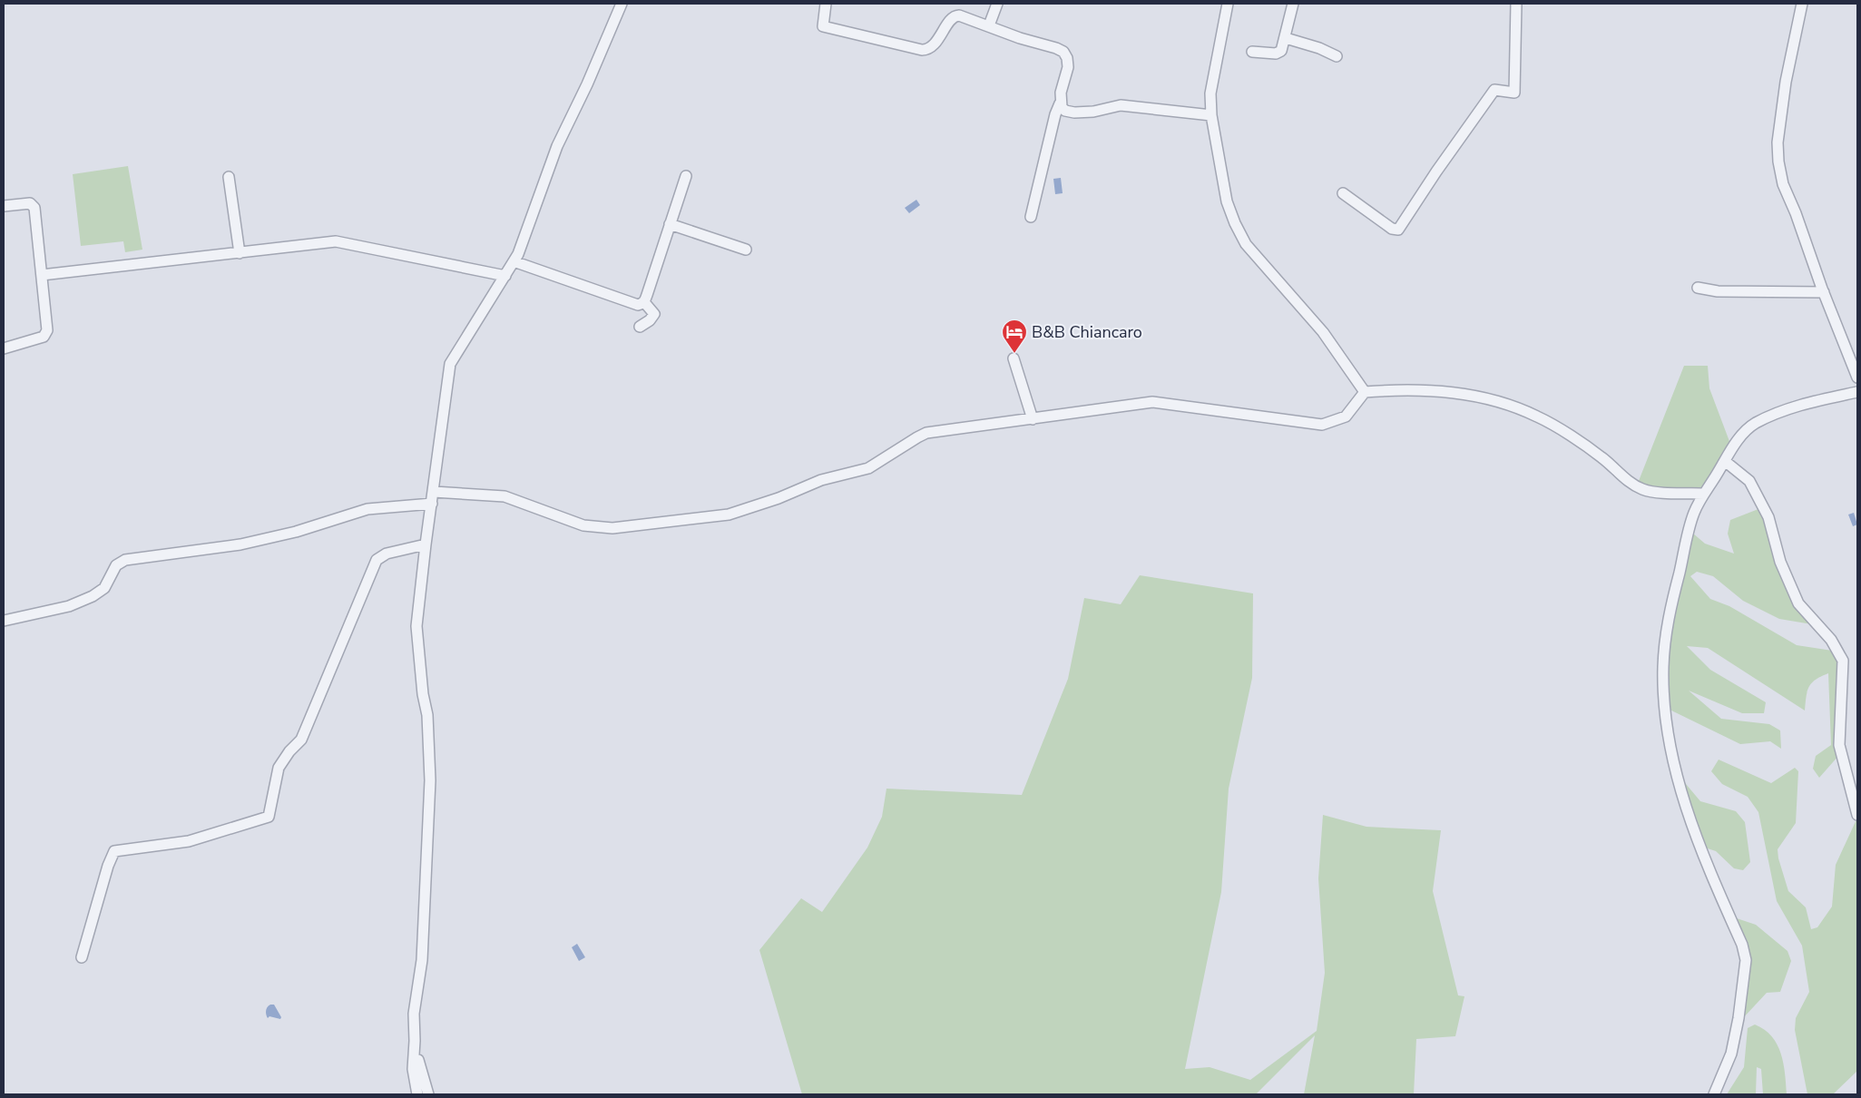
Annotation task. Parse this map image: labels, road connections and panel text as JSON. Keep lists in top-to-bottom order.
{
  "places": {
    "hotel": ["B&B Chiancaro"]
  }
}
